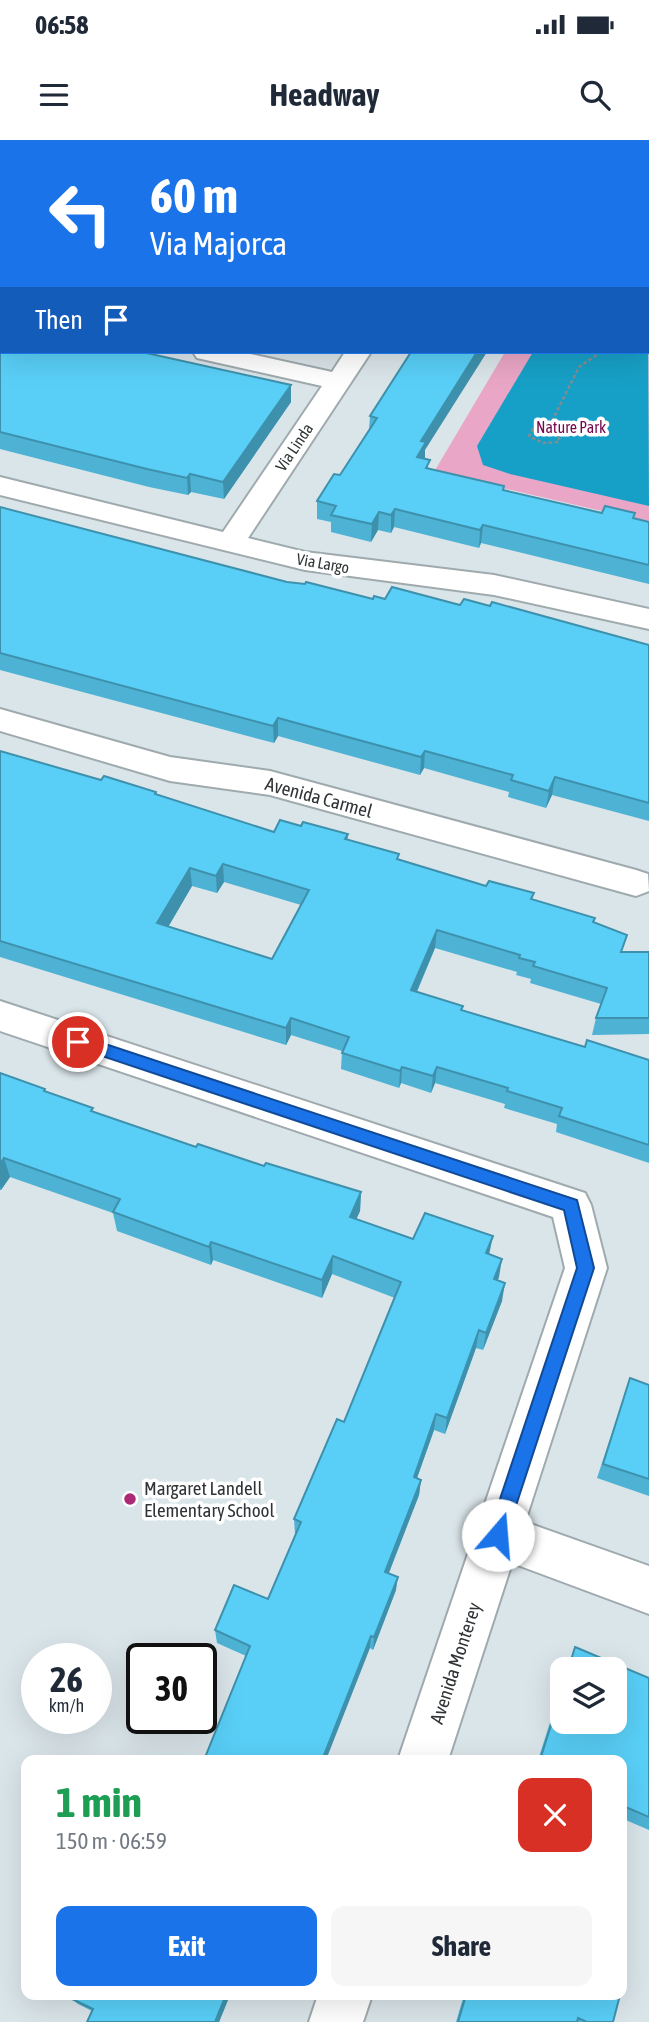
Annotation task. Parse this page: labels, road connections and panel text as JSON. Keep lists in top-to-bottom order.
{
  "streets": {
    "street": [
      "Via Linda",
      "Via Largo",
      "Avenida Carmel",
      "Avenida Monterey"
    ]
  },
  "crossings": [
    ["Via Linda", "Via Largo"]
  ],
  "parks": ["Nature Park"],
  "places": ["Margaret Landell Elementary School"],
  "page": {
    "status": "06:58",
    "header": "Headway",
    "turn": ["60 m", "Via Majorca"],
    "then": "Then",
    "speed": "26 km/h",
    "limit": "30",
    "heading": ["1 min", "150 m · 06:59"],
    "buttons": ["Exit", "Share"]
  }
}
